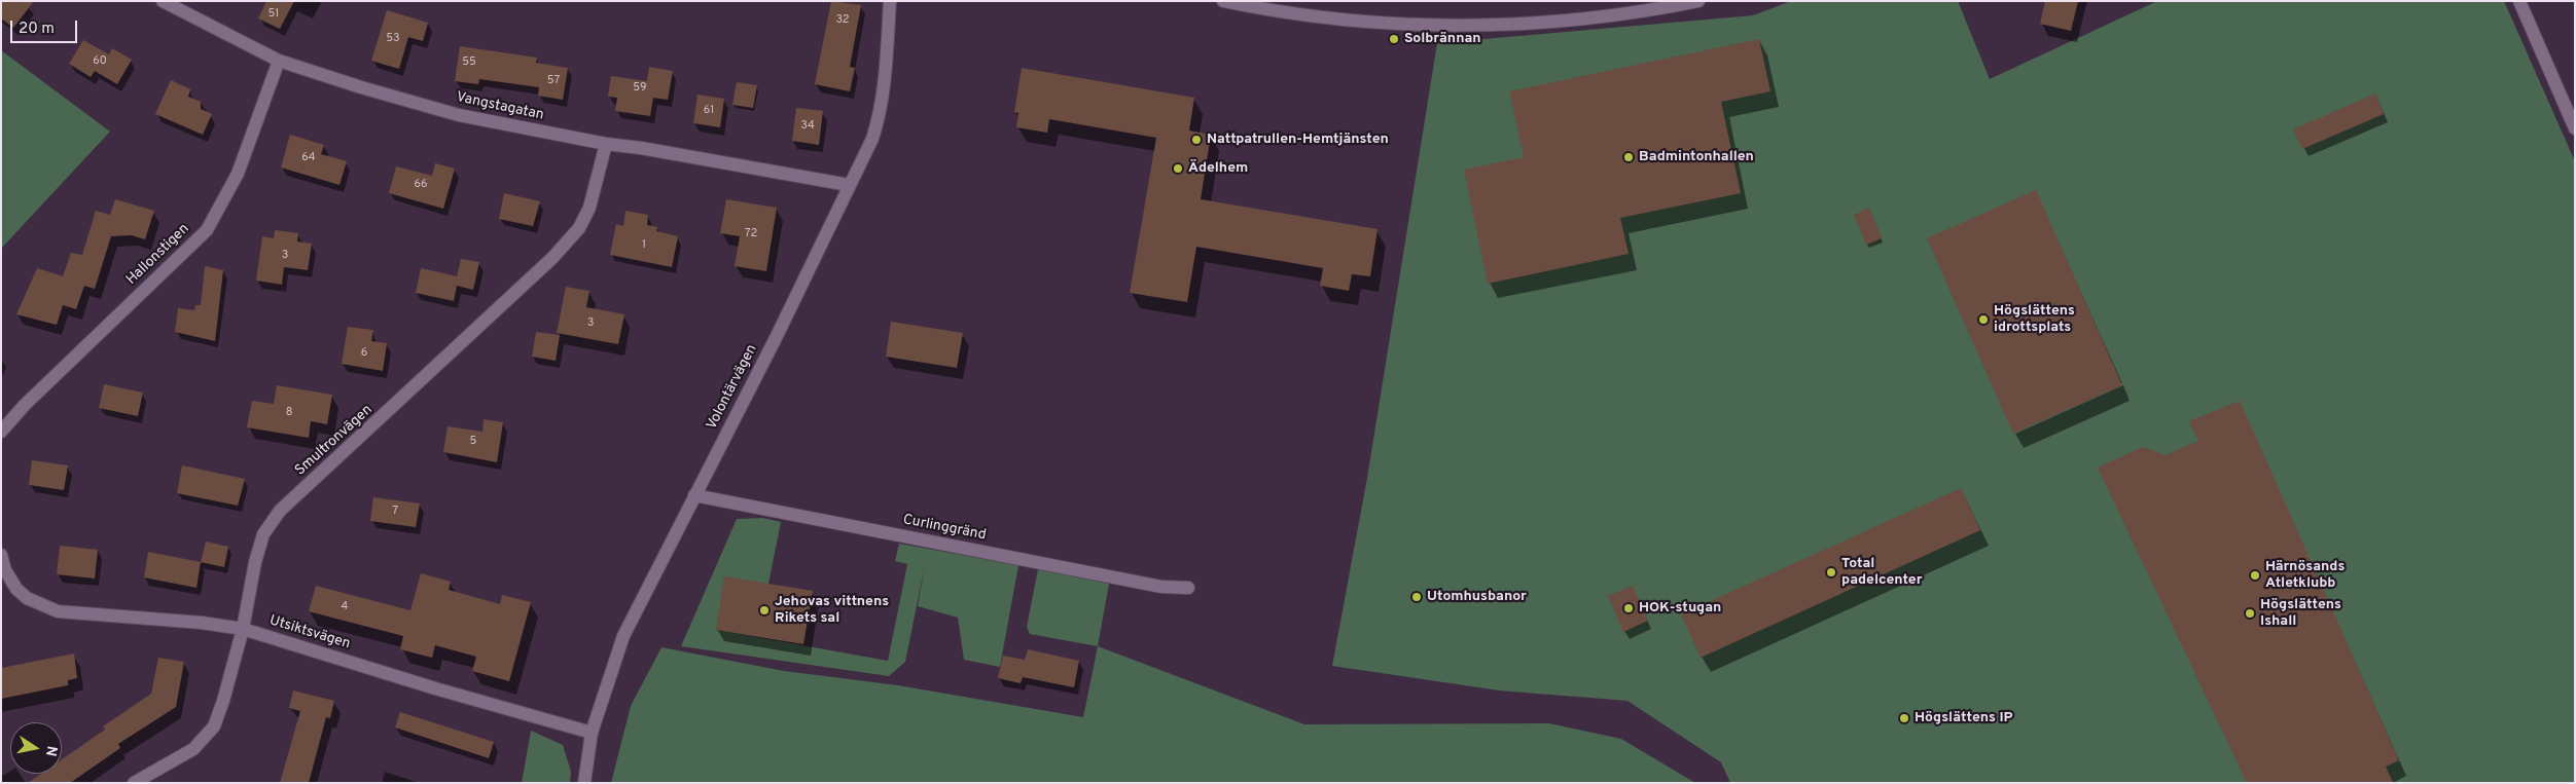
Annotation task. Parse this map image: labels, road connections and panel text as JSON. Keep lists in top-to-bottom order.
{
  "streets": {
    "street": [
      "Vangstagatan",
      "Hallonstigen",
      "Volontärvägen",
      "Smultronvägen",
      "Curlinggränd",
      "Utsiktsvägen"
    ]
  },
  "crossings": [
    ["Vangstagatan", "Hallonstigen"],
    ["Vangstagatan", "Volontärvägen"],
    ["Vangstagatan", "Smultronvägen"],
    ["Volontärvägen", "Curlinggränd"],
    ["Volontärvägen", "Utsiktsvägen"],
    ["Smultronvägen", "Utsiktsvägen"]
  ],
  "places": [
    "Solbrännan",
    "Nattpatrullen-Hemtjänsten",
    "Badmintonhallen",
    "Ädelhem",
    "Högslättens idrottsplats",
    "Total padelcenter",
    "Härnösands Atletklubb",
    "Utomhusbanor",
    "HOK-stugan",
    "Jehovas vittnens Rikets sal",
    "Högslättens Ishall",
    "Högslättens IP"
  ],
  "house_numbers": [
    "51",
    "32",
    "53",
    "60",
    "55",
    "57",
    "59",
    "61",
    "34",
    "64",
    "66",
    "72",
    "1",
    "3",
    "3",
    "6",
    "8",
    "5",
    "7",
    "4"
  ],
  "scale_bar": "20 m",
  "north": "right"
}
